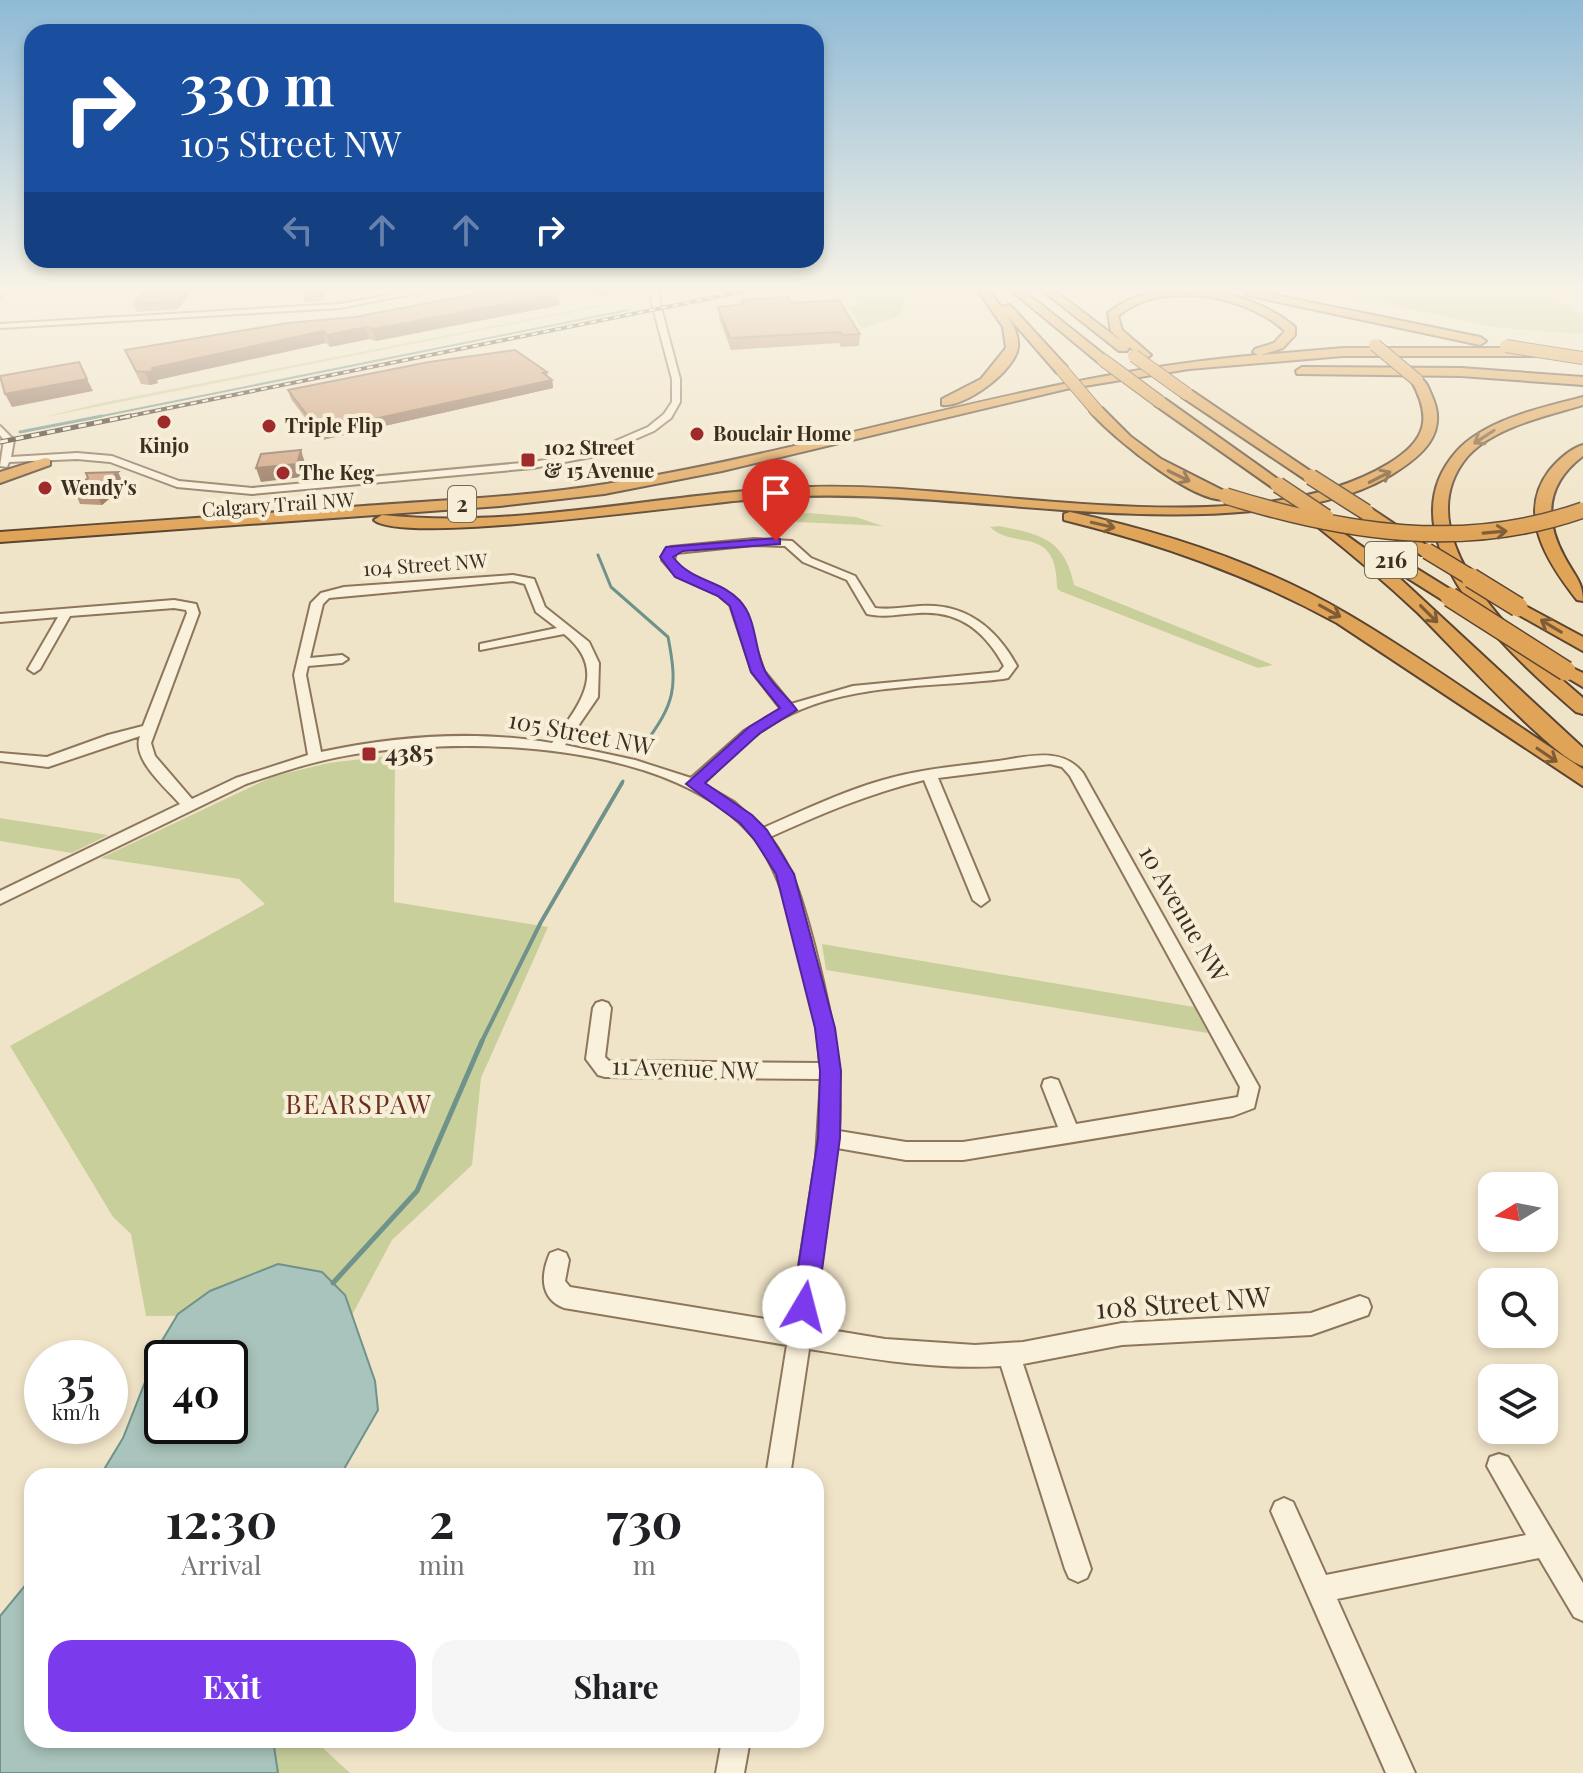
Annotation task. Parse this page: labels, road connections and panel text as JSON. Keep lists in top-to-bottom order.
{
  "streets": {
    "highway": ["2", "Calgary Trail NW", "216"],
    "street": [
      "104 Street NW",
      "105 Street NW",
      "10 Avenue NW",
      "11 Avenue NW",
      "108 Street NW"
    ]
  },
  "crossings": [
    ["2", "Calgary Trail NW"]
  ],
  "districts": ["BEARSPAW"],
  "places": {
    "other": [
      "Kinjo",
      "Triple Flip",
      "Bouclair Home",
      "The Keg",
      "Wendy's"
    ],
    "transit": ["102 Street & 15 Avenue", "4385"]
  },
  "north": "left",
  "page": {
    "turn": ["330 m", "105 Street NW"],
    "speed": "35 km/h",
    "limit": "40",
    "eta": [
      "12:30",
      "Arrival",
      "2",
      "min",
      "730",
      "m"
    ],
    "buttons": ["Exit", "Share"]
  }
}
